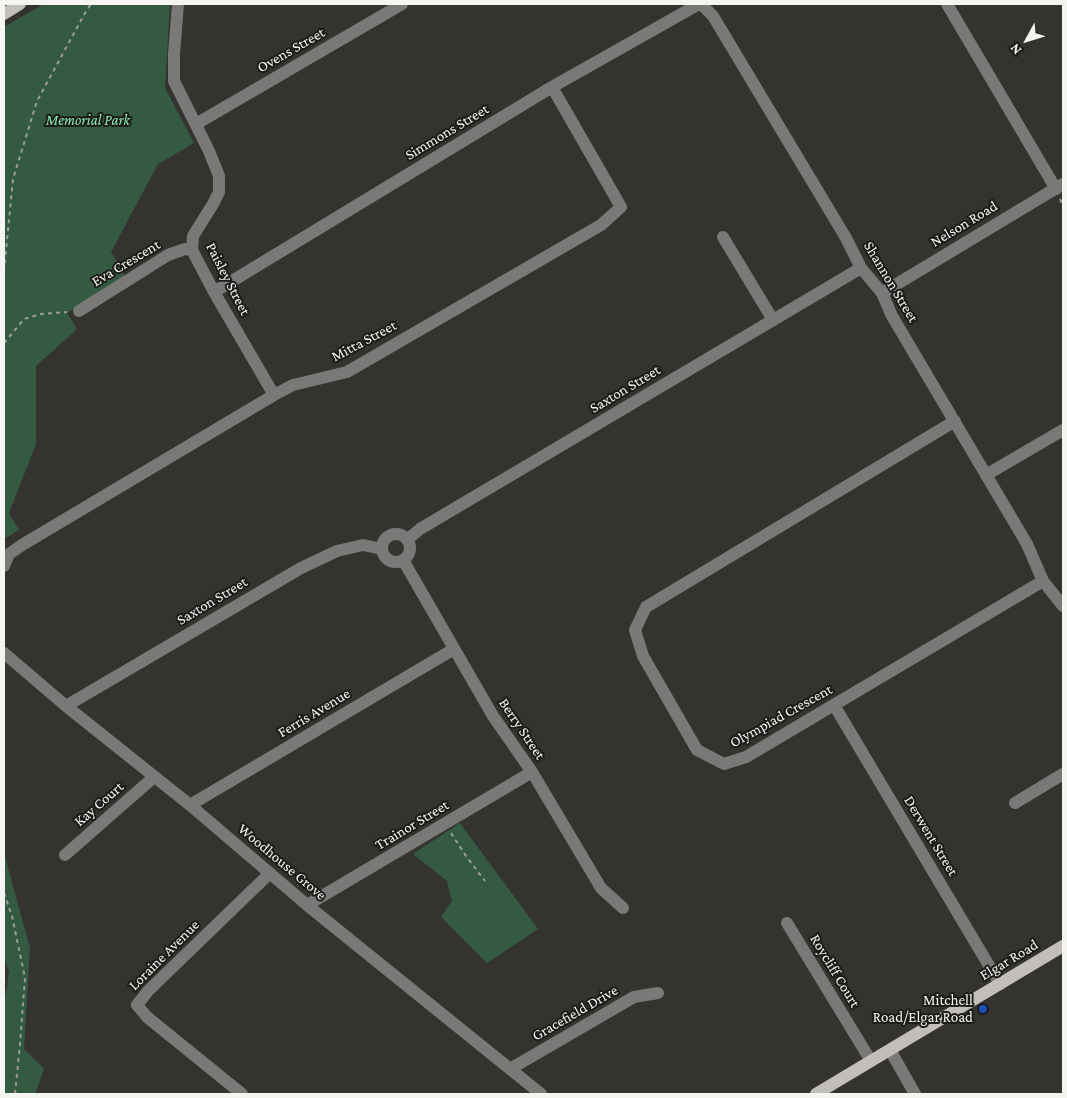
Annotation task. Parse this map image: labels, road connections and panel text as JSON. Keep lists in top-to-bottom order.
{
  "streets": {
    "main road": ["Elgar Road"],
    "street": [
      "Ovens Street",
      "Simmons Street",
      "Nelson Road",
      "Eva Crescent",
      "Paisley Street",
      "Shannon Street",
      "Mitta Street",
      "Saxton Street",
      "Ferris Avenue",
      "Olympiad Crescent",
      "Berry Street",
      "Kay Court",
      "Trainor Street",
      "Derwent Street",
      "Woodhouse Grove",
      "Loraine Avenue",
      "Roycliff Court",
      "Gracefield Drive"
    ]
  },
  "crossings": [
    ["Ovens Street", "Paisley Street"],
    ["Simmons Street", "Paisley Street"],
    ["Simmons Street", "Shannon Street"],
    ["Simmons Street", "Mitta Street"],
    ["Nelson Road", "Shannon Street"],
    ["Eva Crescent", "Paisley Street"],
    ["Paisley Street", "Mitta Street"],
    ["Shannon Street", "Saxton Street"],
    ["Shannon Street", "Olympiad Crescent"],
    ["Saxton Street", "Berry Street"],
    ["Saxton Street", "Woodhouse Grove"],
    ["Ferris Avenue", "Berry Street"],
    ["Ferris Avenue", "Woodhouse Grove"],
    ["Olympiad Crescent", "Derwent Street"],
    ["Berry Street", "Trainor Street"],
    ["Kay Court", "Woodhouse Grove"],
    ["Trainor Street", "Woodhouse Grove"],
    ["Derwent Street", "Elgar Road"],
    ["Woodhouse Grove", "Loraine Avenue"],
    ["Woodhouse Grove", "Gracefield Drive"],
    ["Elgar Road", "Roycliff Court"]
  ],
  "parks": ["Memorial Park"],
  "places": ["Mitchell Road/Elgar Road"],
  "north": "bottom left"
}
